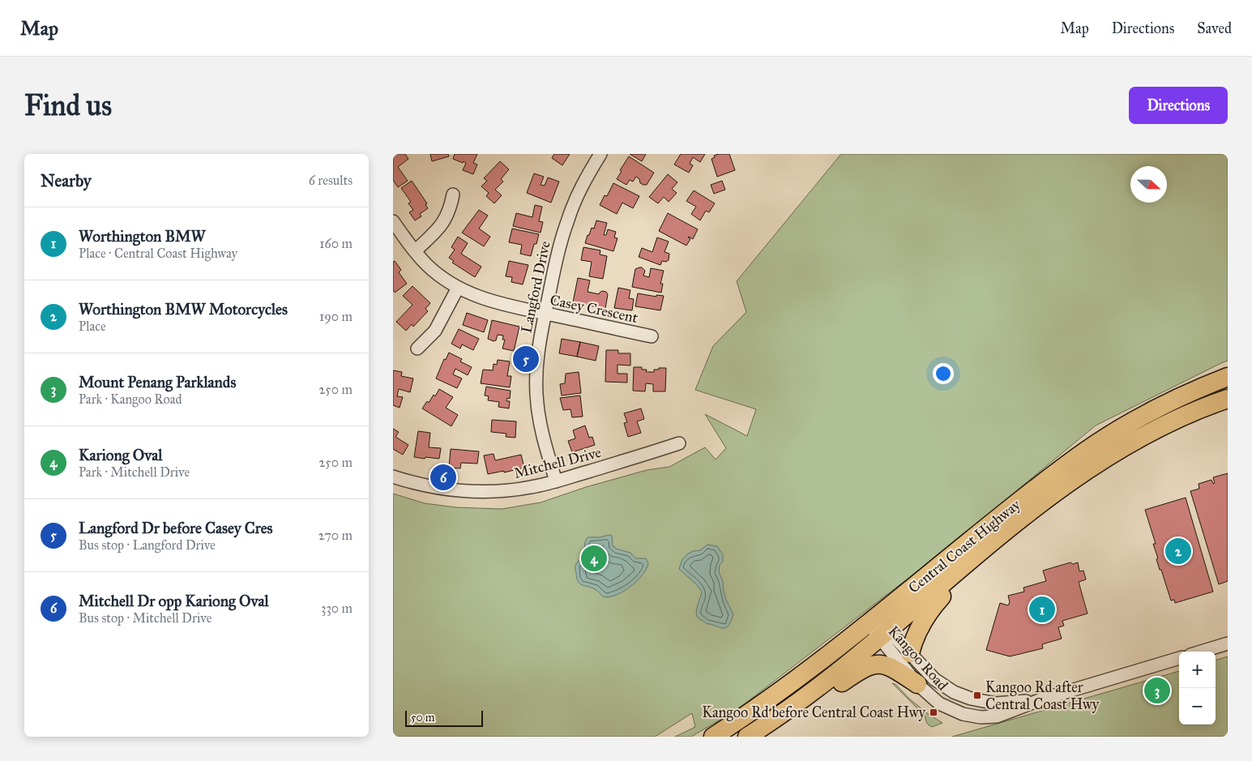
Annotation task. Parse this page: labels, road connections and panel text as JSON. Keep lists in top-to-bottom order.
{
  "streets": {
    "highway": ["Central Coast Highway"],
    "street": [
      "Langford Drive",
      "Casey Crescent",
      "Mitchell Drive",
      "Kangoo Road"
    ]
  },
  "crossings": [
    ["Langford Drive", "Casey Crescent"],
    ["Langford Drive", "Mitchell Drive"],
    ["Central Coast Highway", "Kangoo Road"]
  ],
  "places": {
    "transit": ["Kangoo Rd after Central Coast Hwy", "Kangoo Rd before Central Coast Hwy"]
  },
  "scale_bar": "50 m",
  "north": "right",
  "page": {
    "header": "Map",
    "nav": ["Map", "Directions", "Saved"],
    "buttons": "Directions",
    "title": "Find us",
    "heading": ["Nearby", "6 results"],
    "list": [
      {
        "mark": "1",
        "name": "Worthington BMW",
        "note": "Place · Central Coast Highway",
        "value": "160 m"
      },
      {
        "mark": "2",
        "name": "Worthington BMW Motorcycles",
        "note": "Place",
        "value": "190 m"
      },
      {
        "mark": "3",
        "name": "Mount Penang Parklands",
        "note": "Park · Kangoo Road",
        "value": "250 m"
      },
      {
        "mark": "4",
        "name": "Kariong Oval",
        "note": "Park · Mitchell Drive",
        "value": "250 m"
      },
      {
        "mark": "5",
        "name": "Langford Dr before Casey Cres",
        "note": "Bus stop · Langford Drive",
        "value": "270 m"
      },
      {
        "mark": "6",
        "name": "Mitchell Dr opp Kariong Oval",
        "note": "Bus stop · Mitchell Drive",
        "value": "330 m"
      }
    ],
    "pins": [
      "5",
      "6",
      "2",
      "4",
      "1",
      "3"
    ],
    "map_buttons": ["+", "−"],
    "scale": "50 m"
  }
}
